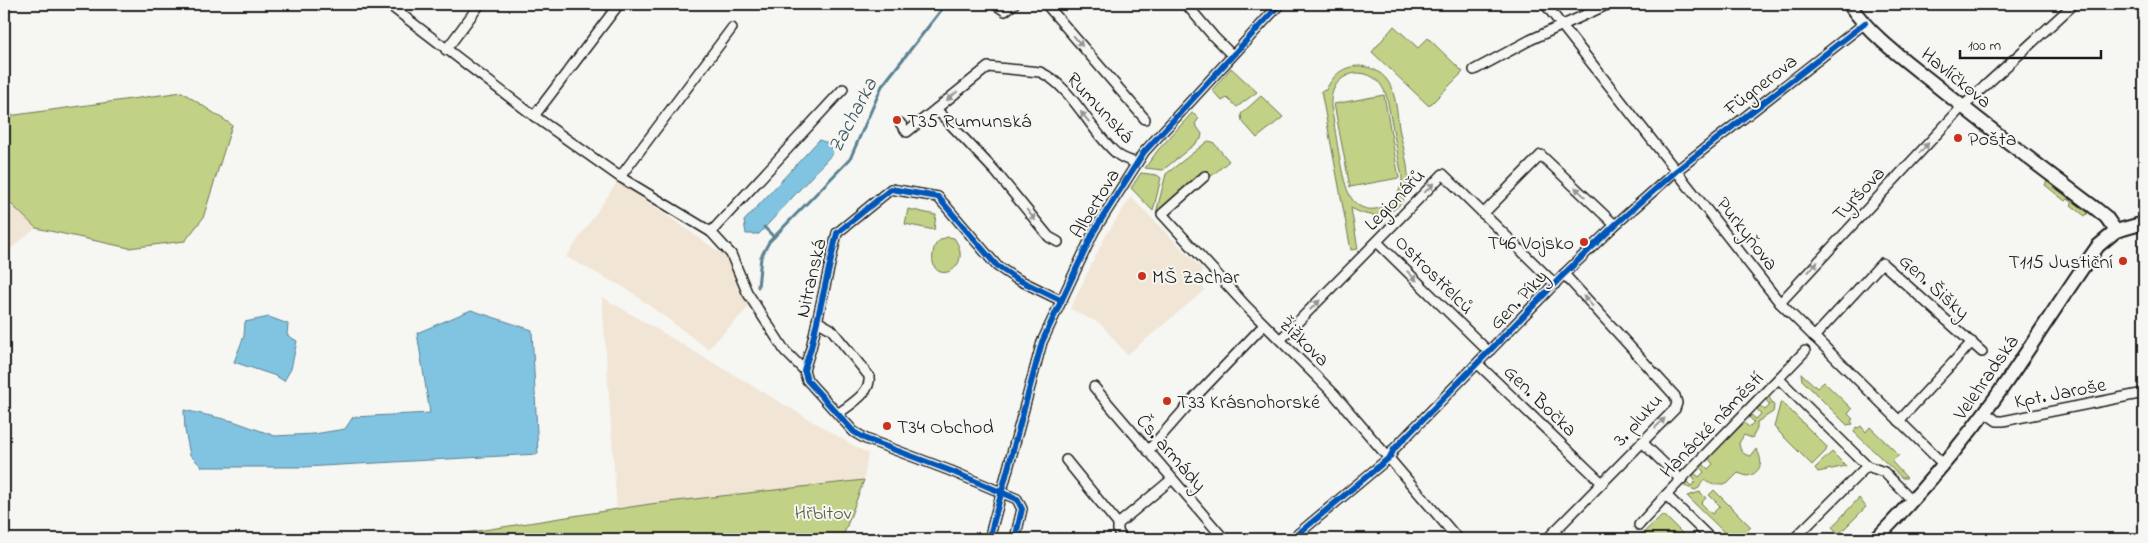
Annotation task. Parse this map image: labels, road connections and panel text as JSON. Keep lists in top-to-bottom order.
{
  "streets": {
    "main road": ["Havlíčkova", "Velehradská"],
    "street": [
      "Fügnerova",
      "Rumunská",
      "Tyršova",
      "Legionářů",
      "Albertova",
      "Purkyňova",
      "Ostrostřelců",
      "Nitranská",
      "Gen. Šišky",
      "Gen. Píky",
      "Žižkova",
      "Kpt. Jaroše",
      "Gen. Bočka",
      "3. pluku",
      "Hanácké náměstí",
      "Čs. armády"
    ]
  },
  "crossings": [
    ["Havlíčkova", "Fügnerova"],
    ["Havlíčkova", "Tyršova"],
    ["Havlíčkova", "Velehradská"],
    ["Fügnerova", "Purkyňova"],
    ["Fügnerova", "Gen. Píky"],
    ["Rumunská", "Albertova"],
    ["Tyršova", "Purkyňova"],
    ["Legionářů", "Ostrostřelců"],
    ["Legionářů", "Gen. Píky"],
    ["Legionářů", "Žižkova"],
    ["Albertova", "Nitranská"],
    ["Purkyňova", "Gen. Šišky"],
    ["Purkyňova", "Gen. Píky"],
    ["Purkyňova", "Velehradská"],
    ["Ostrostřelců", "Gen. Píky"],
    ["Gen. Píky", "Žižkova"],
    ["Gen. Píky", "Gen. Bočka"],
    ["Gen. Píky", "3. pluku"],
    ["Velehradská", "Kpt. Jaroše"],
    ["Velehradská", "Hanácké náměstí"],
    ["Gen. Bočka", "3. pluku"]
  ],
  "one_way": [
    "Rumunská",
    "Tyršova",
    "Legionářů",
    "Ostrostřelců",
    "3. pluku"
  ],
  "water": ["Zacharka"],
  "parks": ["Hřbitov"],
  "places": [
    "T35 Rumunská",
    "Pošta",
    "T46 Vojsko",
    "T115 Justiční",
    "MŠ Zachar",
    "T33 Krásnohorské",
    "T34 Obchod"
  ],
  "scale_bar": "100 m"
}
